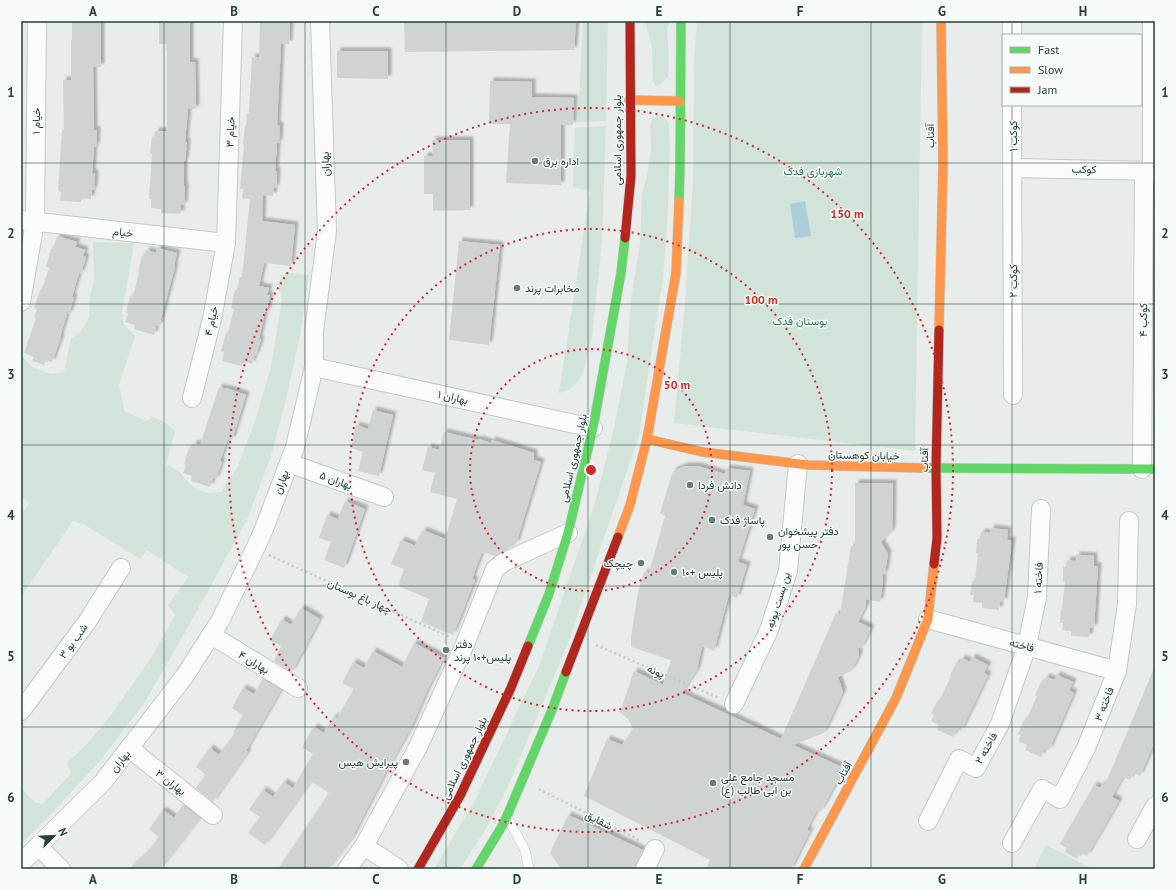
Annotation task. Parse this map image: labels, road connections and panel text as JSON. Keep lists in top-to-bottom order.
{
  "streets": {
    "main road": ["آفتاب", "بلوار جمهوری اسلامی", "خیابان کوهستان"],
    "street": [
      "خیام ۱",
      "خیام ۳",
      "کوکب ۱",
      "بهاران",
      "کوکب",
      "خیام",
      "کوکب ۲",
      "کوکب ۴",
      "خیام ۴",
      "بهاران ۱",
      "بهاران ۵",
      "فاخته ۱",
      "بن بست پونه",
      "شب بو ۳",
      "فاخته",
      "بهاران ۴",
      "فاخته ۳",
      "فاخته ۲",
      "بهاران ۳"
    ],
    "path": ["چهار باغ بوستان", "پونه", "شقایق"]
  },
  "crossings": [
    ["خیام ۱", "خیام"],
    ["خیام ۳", "خیام"],
    ["خیام ۳", "خیام ۴"],
    ["آفتاب", "خیابان کوهستان"],
    ["آفتاب", "فاخته"],
    ["کوکب ۱", "کوکب"],
    ["کوکب ۱", "کوکب ۲"],
    ["بلوار جمهوری اسلامی", "بهاران ۱"],
    ["بهاران", "بهاران ۱"],
    ["بهاران", "بهاران ۵"],
    ["بهاران", "چهار باغ بوستان"],
    ["بهاران", "بهاران ۴"],
    ["بهاران", "بهاران ۳"],
    ["کوکب", "کوکب ۲"],
    ["کوکب", "کوکب ۴"],
    ["خیام", "خیام ۴"],
    ["کوکب ۴", "خیابان کوهستان"],
    ["خیابان کوهستان", "بن بست پونه"],
    ["فاخته ۱", "فاخته"],
    ["فاخته ۱", "فاخته ۲"],
    ["بن بست پونه", "پونه"],
    ["فاخته", "فاخته ۳"],
    ["فاخته", "فاخته ۲"]
  ],
  "parks": ["شهربازی فدک", "بوستان فدک"],
  "places": [
    "اداره برق",
    "مخابرات پرند",
    "دانش فردا",
    "پاساژ فدک",
    "دفتر پیشخوان حسن پور",
    "چیچک",
    "پلیس +۱۰",
    "دفتر پلیس+۱۰ پرند",
    "پیرایش هیس",
    "مسجد جامع علی بن ابی طالب (ع)"
  ],
  "legend": ["Fast", "Slow", "Jam"],
  "north": "top right",
  "grid": {
    "columns": [
      "A",
      "B",
      "C",
      "D",
      "E",
      "F",
      "G",
      "H"
    ],
    "rows": [
      "1",
      "2",
      "3",
      "4",
      "5",
      "6"
    ]
  },
  "rings": ["150 m", "100 m", "50 m"]
}
